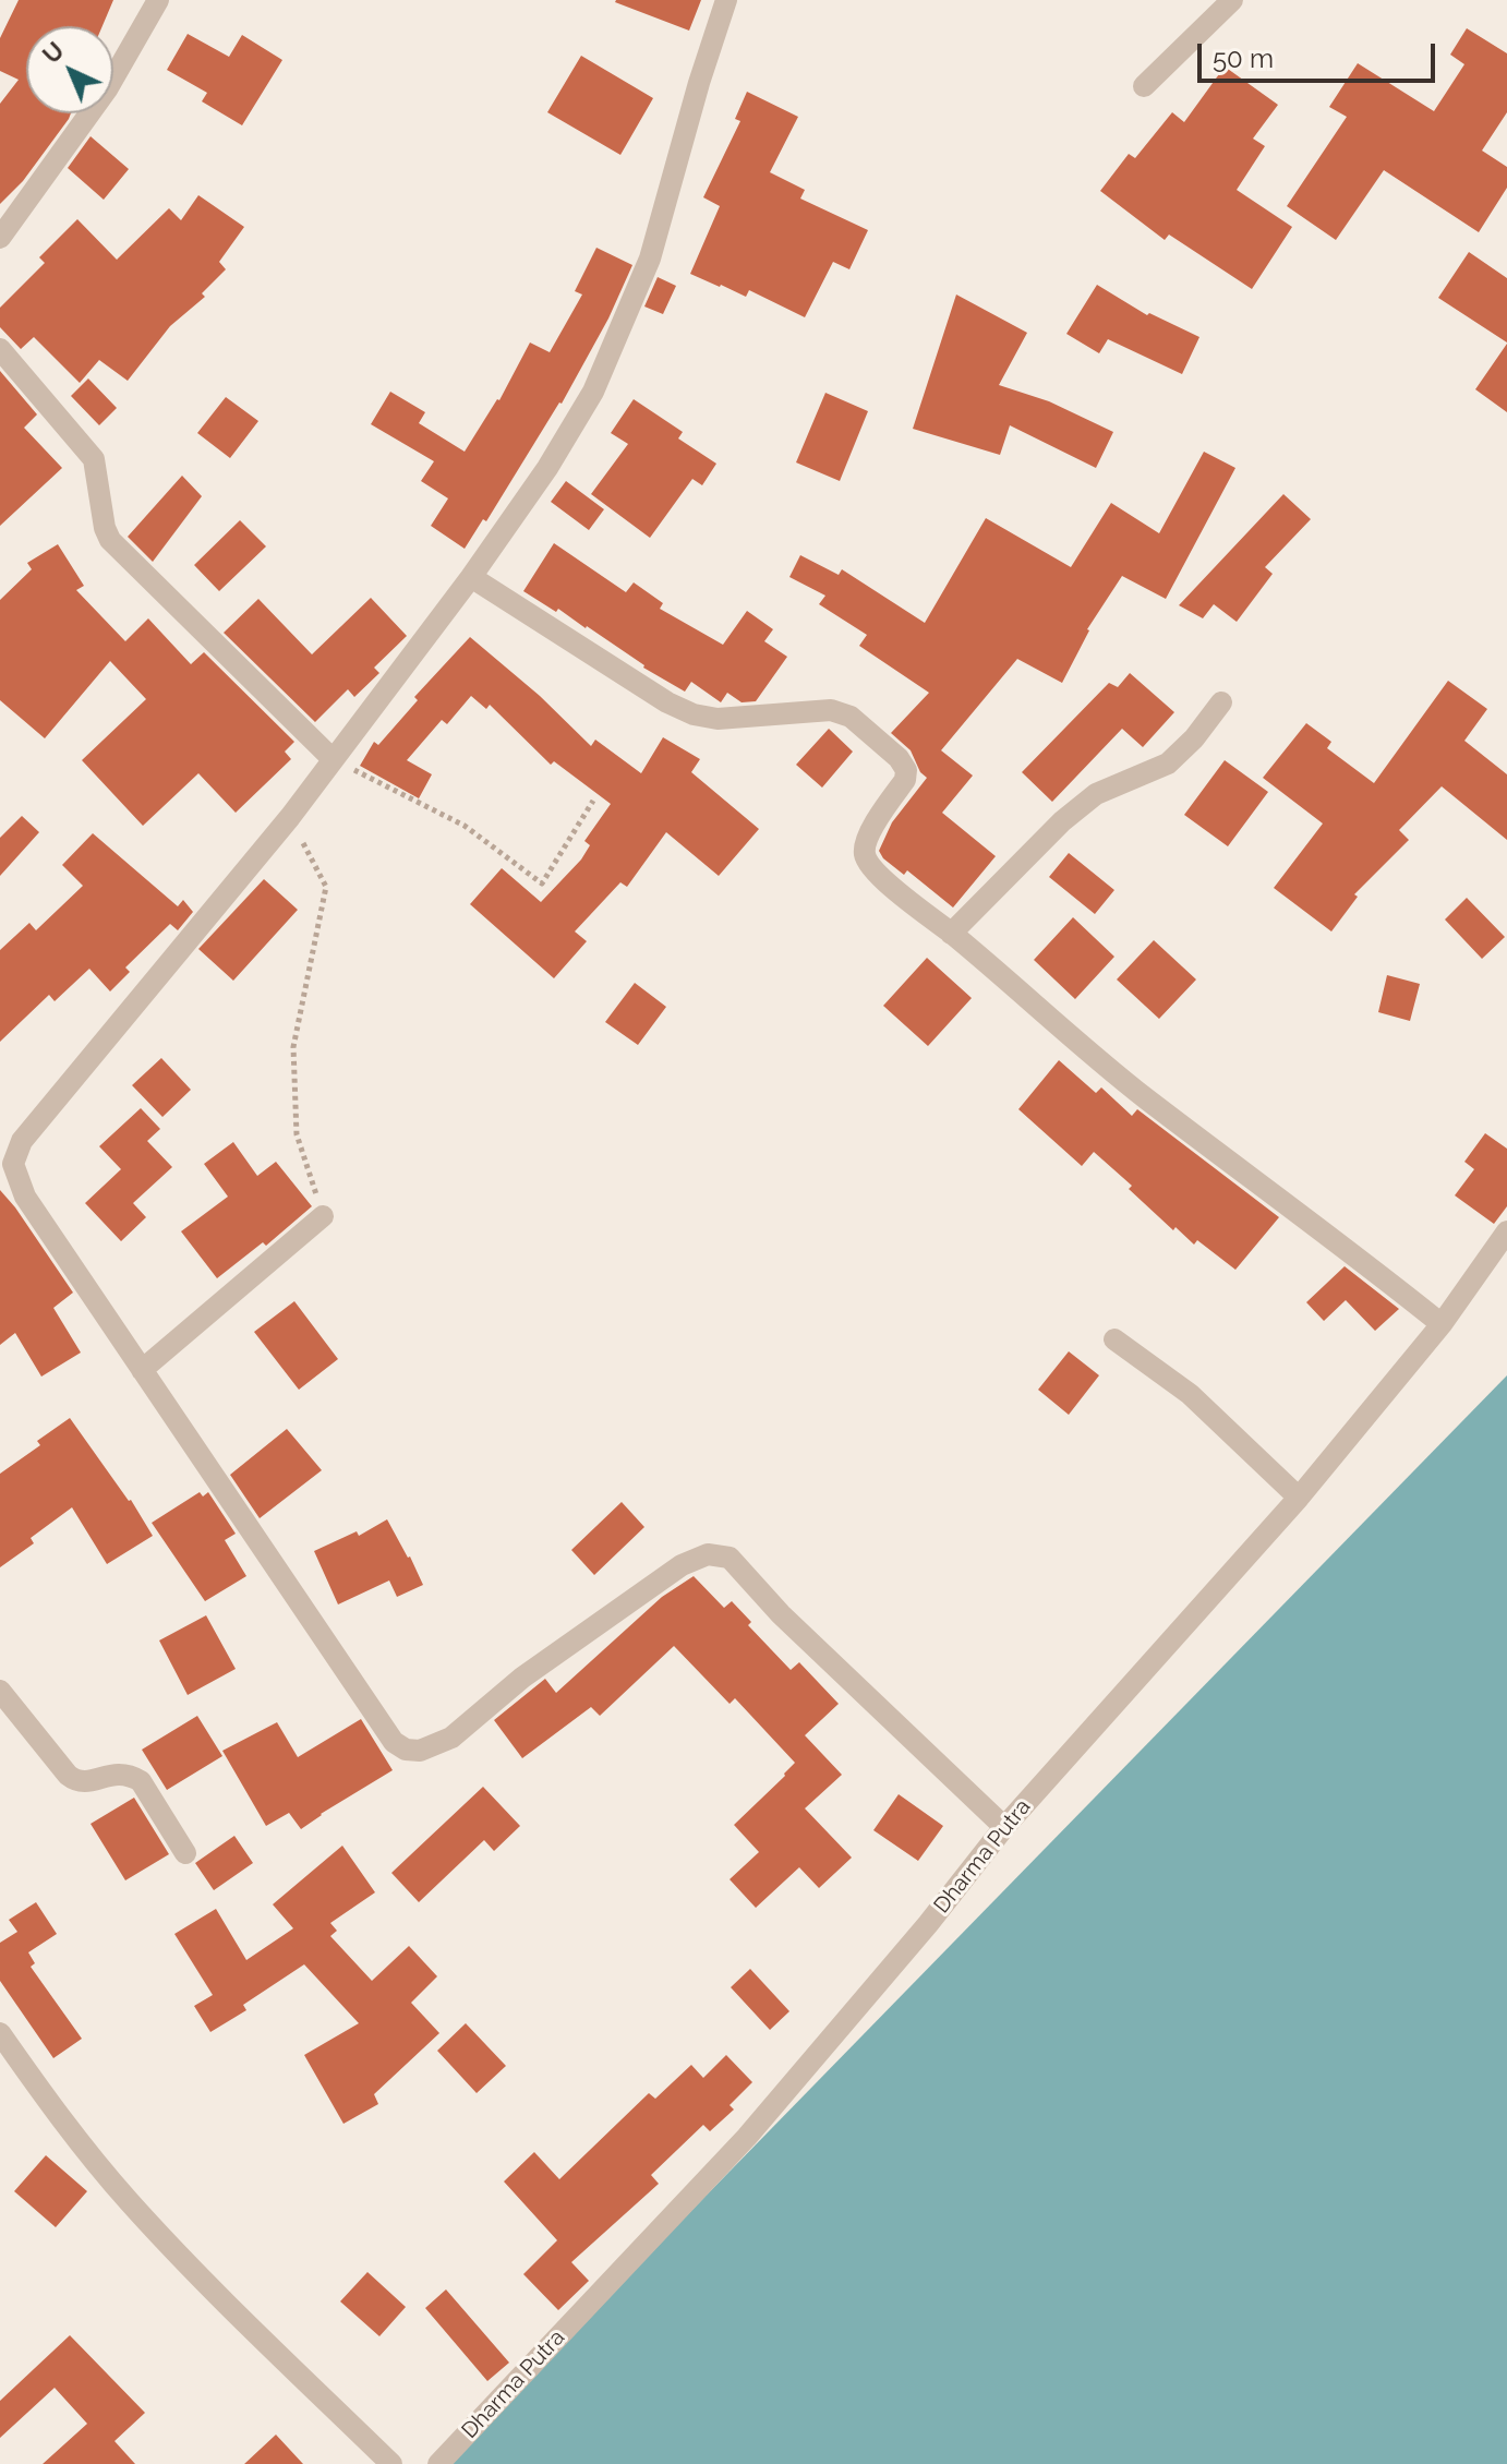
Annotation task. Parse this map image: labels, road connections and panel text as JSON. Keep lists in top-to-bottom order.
{
  "streets": {
    "street": ["Dharma Putra"]
  },
  "scale_bar": "50 m",
  "north": "top left"
}
